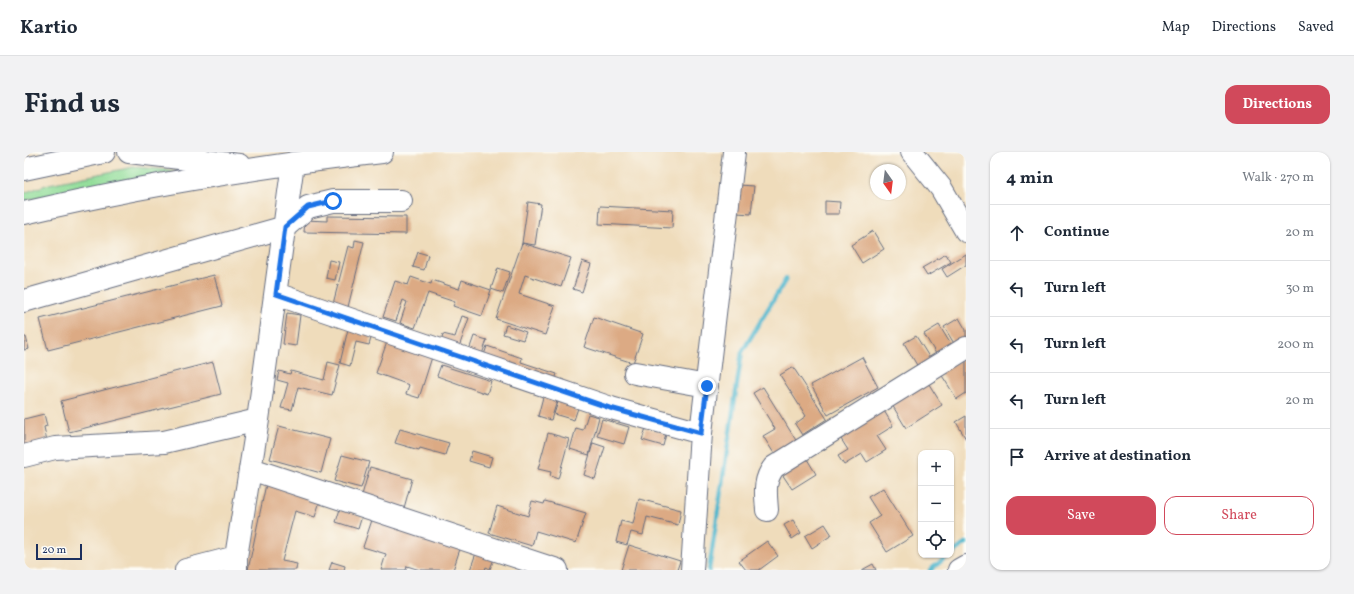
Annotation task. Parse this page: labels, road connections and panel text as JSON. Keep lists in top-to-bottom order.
{
  "scale_bar": "20 m",
  "north": "bottom",
  "page": {
    "header": "Kartio",
    "nav": ["Map", "Directions", "Saved"],
    "title": "Find us",
    "buttons": [
      "Directions",
      ["Save", "Share"]
    ],
    "heading": ["4 min", "Walk · 270 m"],
    "list": [
      ["Continue", "20 m"],
      ["Turn left", "30 m"],
      ["Turn left", "200 m"],
      ["Turn left", "20 m"],
      "Arrive at destination"
    ],
    "map_buttons": ["+", "−"],
    "scale": "20 m"
  }
}
